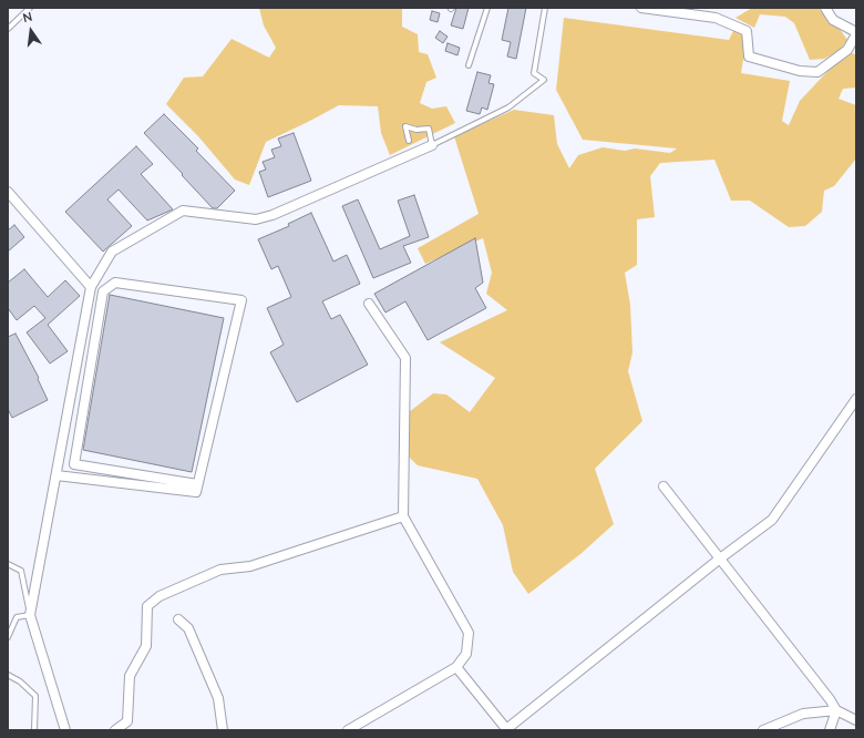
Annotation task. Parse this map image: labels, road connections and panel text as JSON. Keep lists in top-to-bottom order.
{
  "north": "top"
}
